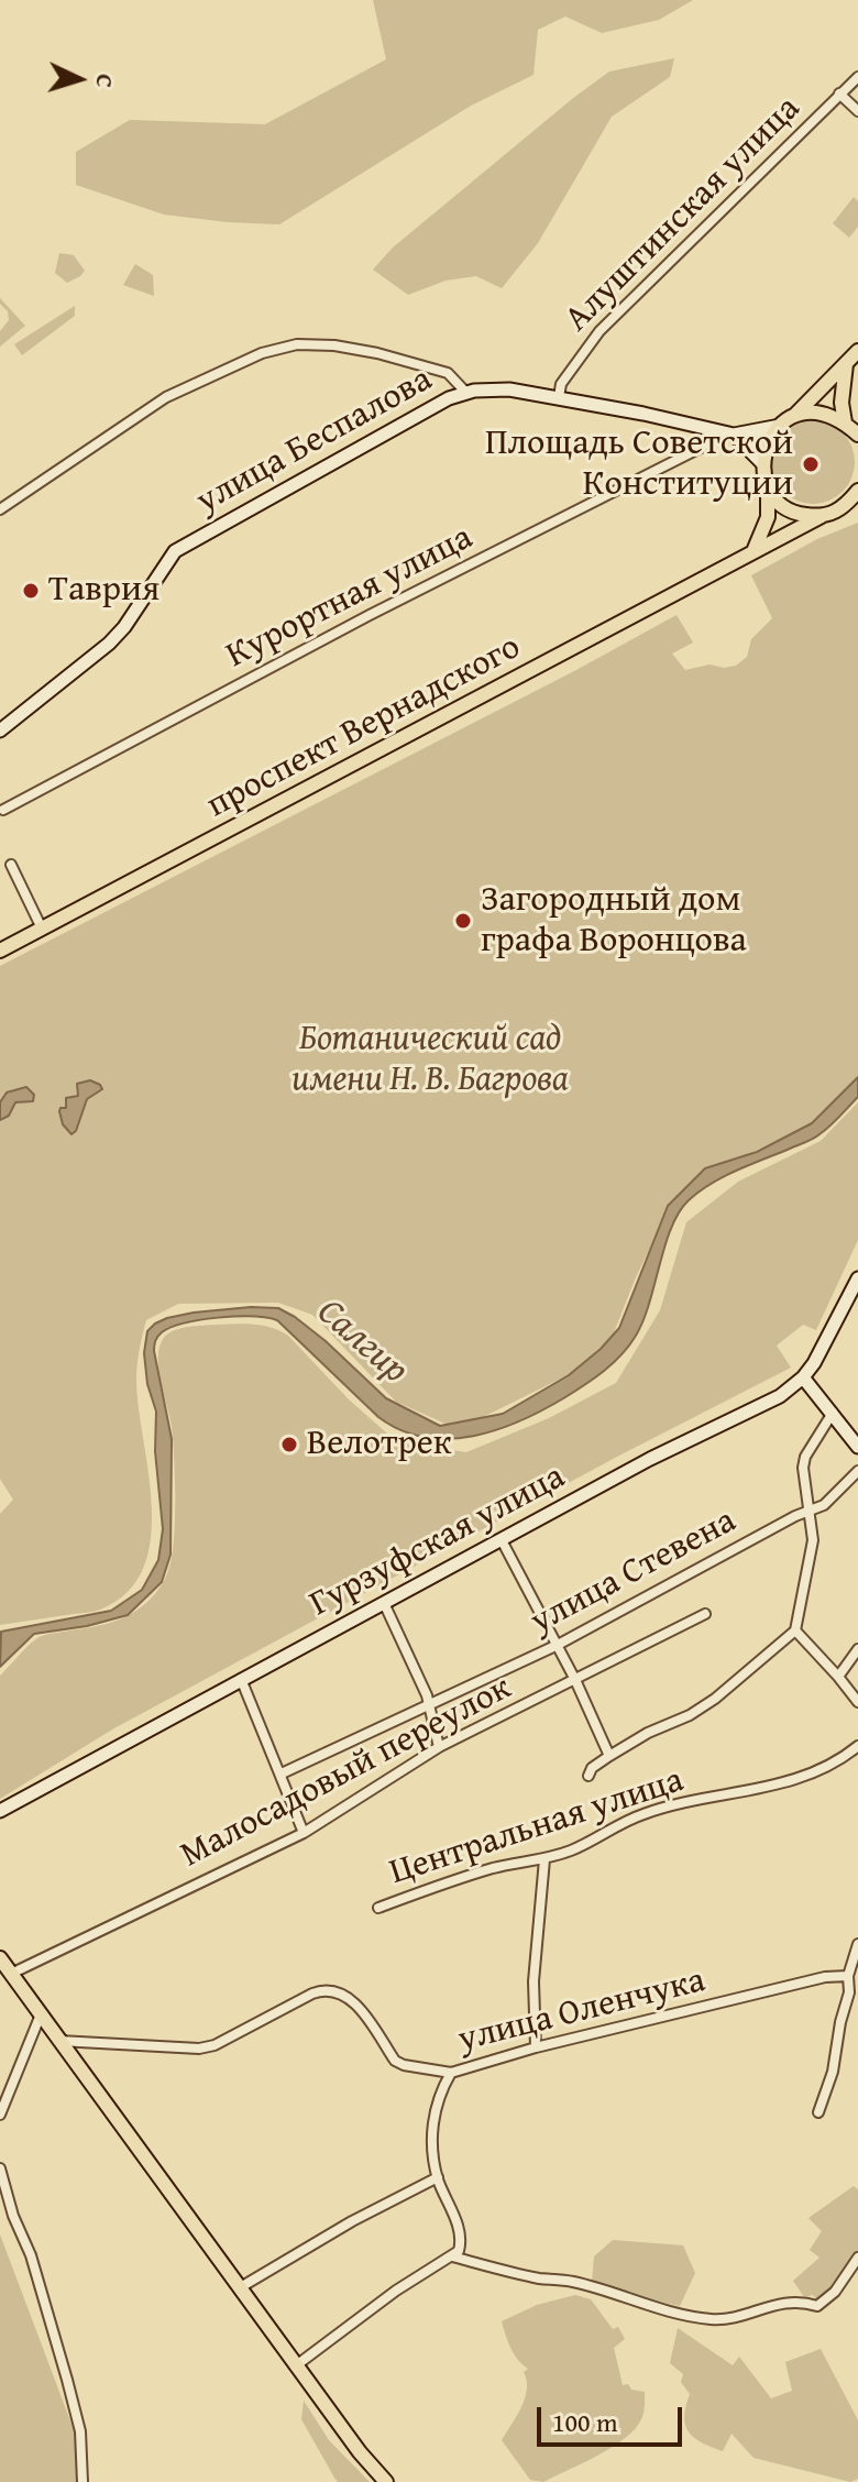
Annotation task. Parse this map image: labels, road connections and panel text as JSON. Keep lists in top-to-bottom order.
{
  "streets": {
    "main road": ["улица Беспалова", "проспект Вернадского", "Гурзуфская улица"],
    "street": [
      "Алуштинская улица",
      "Курортная улица",
      "улица Стевена",
      "Малосадовый переулок",
      "Центральная улица",
      "улица Оленчука"
    ]
  },
  "crossings": [
    ["Алуштинская улица", "улица Беспалова"],
    ["улица Беспалова", "Курортная улица"]
  ],
  "water": ["Салгир"],
  "parks": ["Ботанический сад имени Н. В. Багрова"],
  "places": [
    "Площадь Советской Конституции",
    "Таврия",
    "Загородный дом графа Воронцова",
    "Велотрек"
  ],
  "scale_bar": "100 m",
  "north": "right"
}
